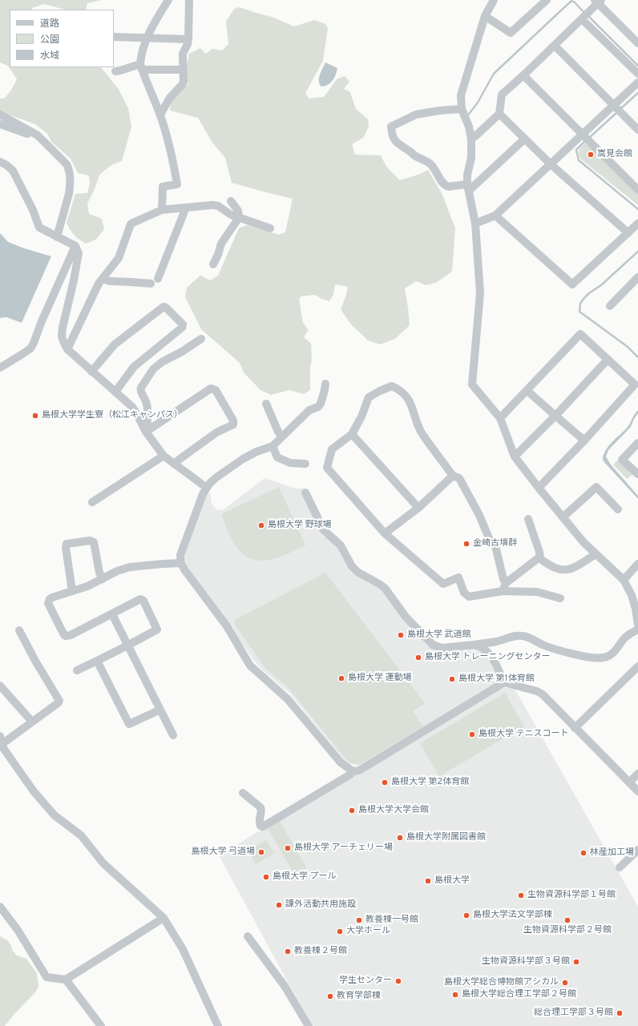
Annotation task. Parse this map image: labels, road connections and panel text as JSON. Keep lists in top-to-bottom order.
{
  "places": [
    "嵩見会館",
    "島根大学学生寮（松江キャンパス）",
    "島根大学 野球場",
    "金崎古墳群",
    "島根大学 武道館",
    "島根大学 トレーニングセンター",
    "島根大学 運動場",
    "島根大学 第1体育館",
    "島根大学 テニスコート",
    "島根大学 第2体育館",
    "島根大学大学会館",
    "島根大学附属図書館",
    "島根大学 アーチェリー場",
    "島根大学 弓道場",
    "林産加工場",
    "島根大学 プール",
    "島根大学",
    "生物資源科学部１号館",
    "課外活動共用施設",
    "島根大学法文学部棟",
    "教養棟一号館",
    "生物資源科学部２号館",
    "大学ホール",
    "教養棟２号館",
    "生物資源科学部３号館",
    "学生センター",
    "島根大学総合博物館アシカル",
    "島根大学総合理工学部２号館",
    "教育学部棟",
    "総合理工学部３号館"
  ],
  "legend": ["道路", "公園", "水域"]
}
